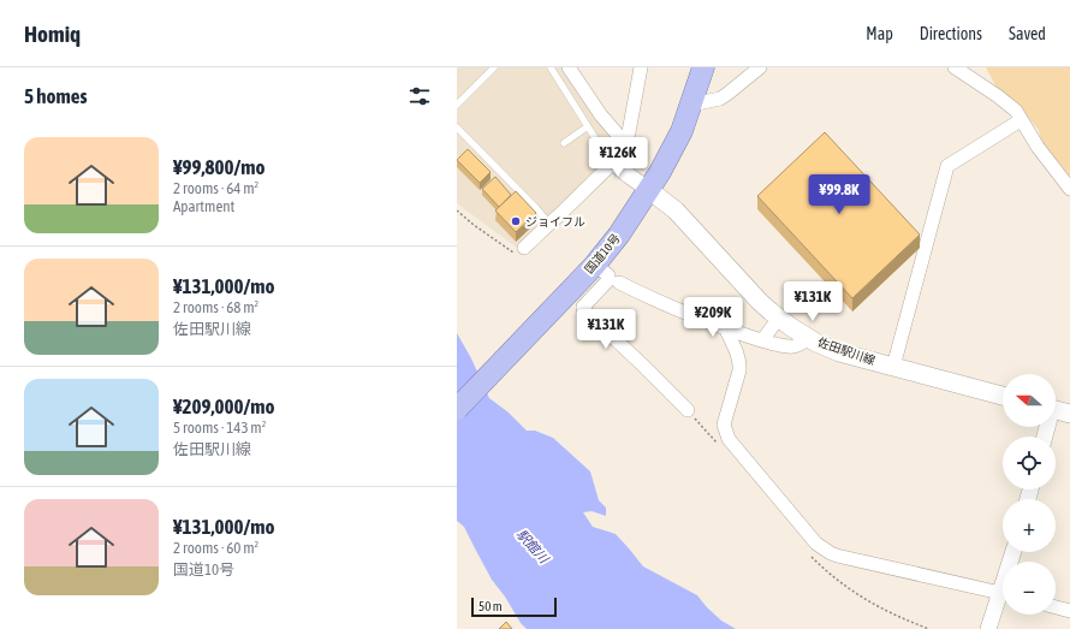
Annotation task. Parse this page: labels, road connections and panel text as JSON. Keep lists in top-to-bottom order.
{
  "streets": {
    "highway": ["国道10号"],
    "main road": ["佐田駅川線"]
  },
  "crossings": [
    ["国道10号", "佐田駅川線"]
  ],
  "water": ["駅館川"],
  "places": ["ジョイフル"],
  "scale_bar": "50 m",
  "north": "left",
  "page": {
    "header": "Homiq",
    "nav": ["Map", "Directions", "Saved"],
    "heading": "5 homes",
    "list": [
      {
        "name": "¥99,800/mo",
        "note": "2 rooms · 64 m² · Apartment"
      },
      {
        "name": "¥131,000/mo",
        "note": "2 rooms · 68 m² · 佐田駅川線"
      },
      {
        "name": "¥209,000/mo",
        "note": "5 rooms · 143 m² · 佐田駅川線"
      },
      {
        "name": "¥131,000/mo",
        "note": "2 rooms · 60 m² · 国道10号"
      }
    ],
    "price": [
      "¥126K",
      "¥99.8K",
      "¥131K",
      "¥209K",
      "¥131K"
    ],
    "map_buttons": ["+", "−"],
    "scale": "50 m"
  }
}
